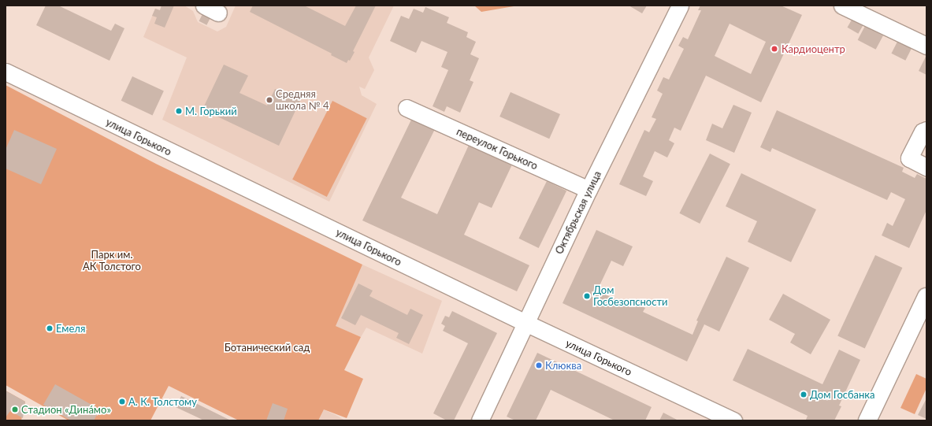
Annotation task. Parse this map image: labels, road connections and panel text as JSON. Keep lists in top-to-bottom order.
{
  "streets": {
    "street": ["улица Горького", "переулок Горького", "Октябрьская улица"]
  },
  "crossings": [
    ["улица Горького", "Октябрьская улица"],
    ["переулок Горького", "Октябрьская улица"]
  ],
  "parks": ["Парк им. АК Толстого", "Ботанический сад"],
  "places": [
    "Кардиоцентр",
    "Средняя школа № 4",
    "М. Горький",
    "Дом Госбезопсности",
    "Емеля",
    "Клюква",
    "Дом Госбанка",
    "А. К. Толстому",
    "Стадион «Дина́мо»"
  ]
}
